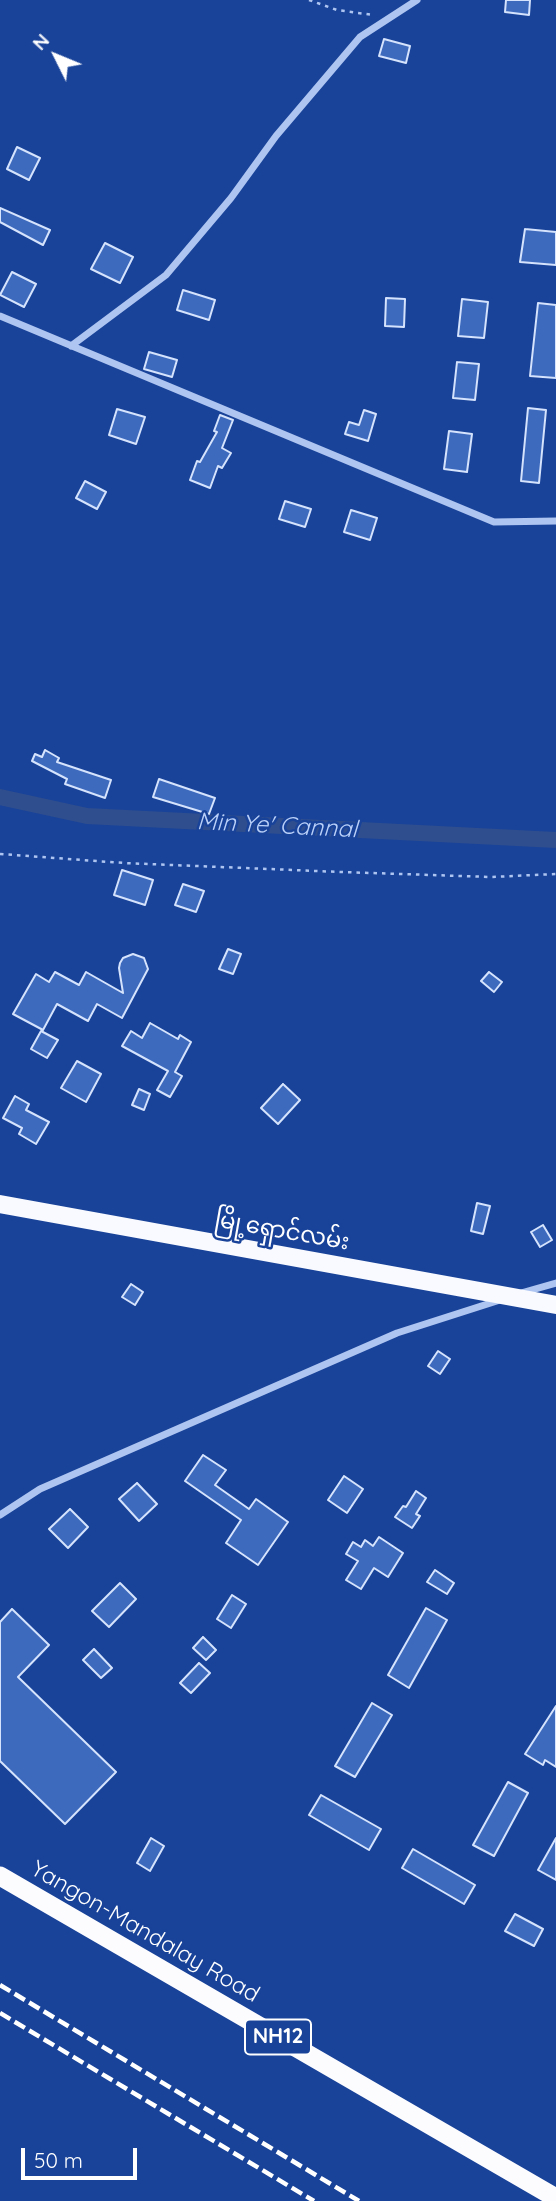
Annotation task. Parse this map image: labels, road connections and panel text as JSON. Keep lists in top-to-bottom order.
{
  "streets": {
    "highway": ["Yangon-Mandalay Road", "NH12"],
    "main road": ["မြို့ရှောင်လမ်း"]
  },
  "water": ["Min Ye' Cannal"],
  "scale_bar": "50 m",
  "north": "top left"
}
